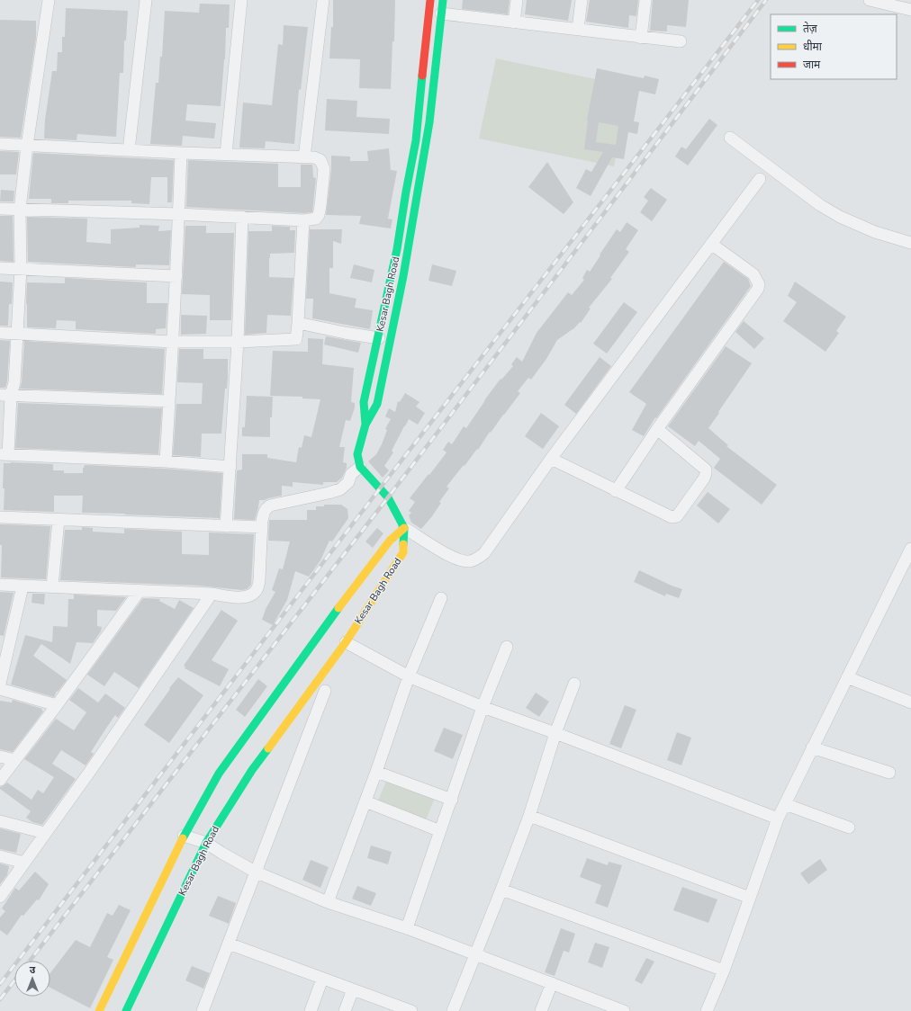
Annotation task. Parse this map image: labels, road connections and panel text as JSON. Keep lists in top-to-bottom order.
{
  "streets": {
    "main road": ["Kesar Bagh Road"]
  },
  "legend": ["तेज़", "धीमा", "जाम"],
  "north": "top"
}
